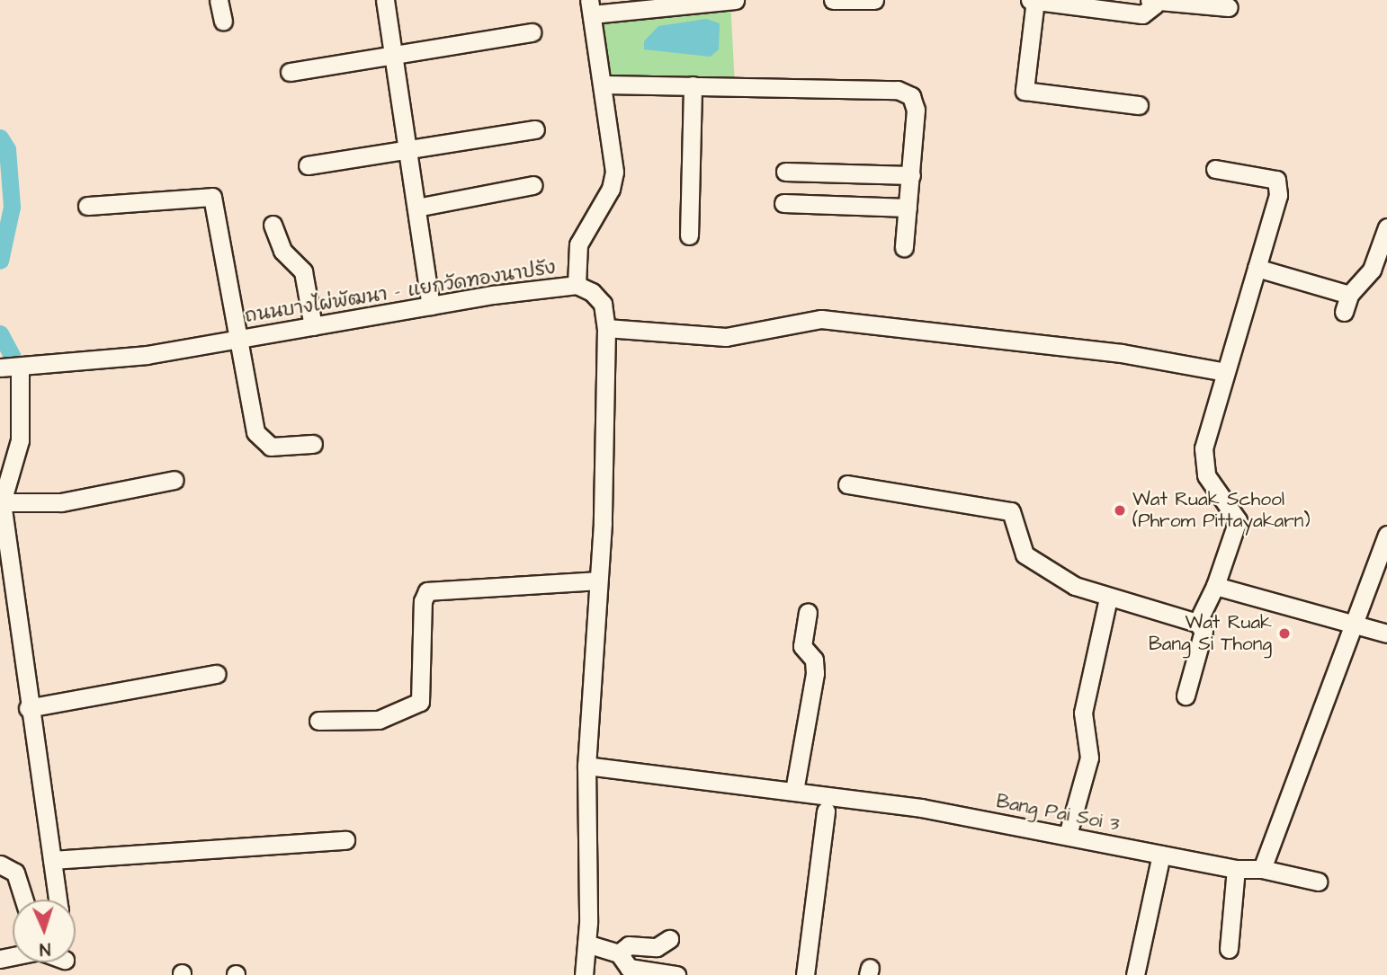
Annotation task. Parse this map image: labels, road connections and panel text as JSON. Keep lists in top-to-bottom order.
{
  "streets": {
    "street": ["ถนนบางไผ่พัฒนา – แยกวัดทองนาปรัง", "Bang Pai Soi 3"]
  },
  "crossings": [
    ["ถนนบางไผ่พัฒนา – แยกวัดทองนาปรัง", "Bang Pai Soi 3"]
  ],
  "places": ["Wat Ruak School (Phrom Pittayakarn)", "Wat Ruak Bang Si Thong"],
  "north": "bottom"
}
